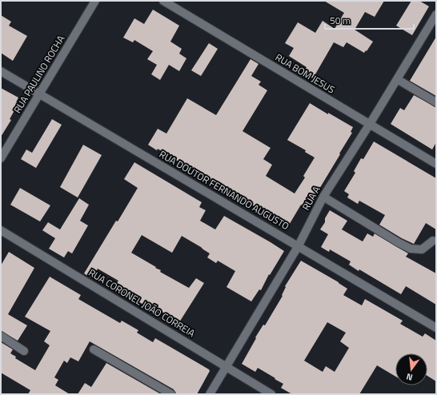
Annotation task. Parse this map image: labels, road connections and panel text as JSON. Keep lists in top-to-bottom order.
{
  "streets": {
    "street": [
      "RUA BOM JESUS",
      "RUA PAULINO ROCHA",
      "RUA DOUTOR FERNANDO AUGUSTO",
      "RUA A",
      "RUA CORONEL JOÃO CORREIA"
    ]
  },
  "crossings": [
    ["RUA BOM JESUS", "RUA A"],
    ["RUA PAULINO ROCHA", "RUA DOUTOR FERNANDO AUGUSTO"],
    ["RUA DOUTOR FERNANDO AUGUSTO", "RUA A"],
    ["RUA A", "RUA CORONEL JOÃO CORREIA"]
  ],
  "scale_bar": "50 m",
  "north": "bottom"
}
